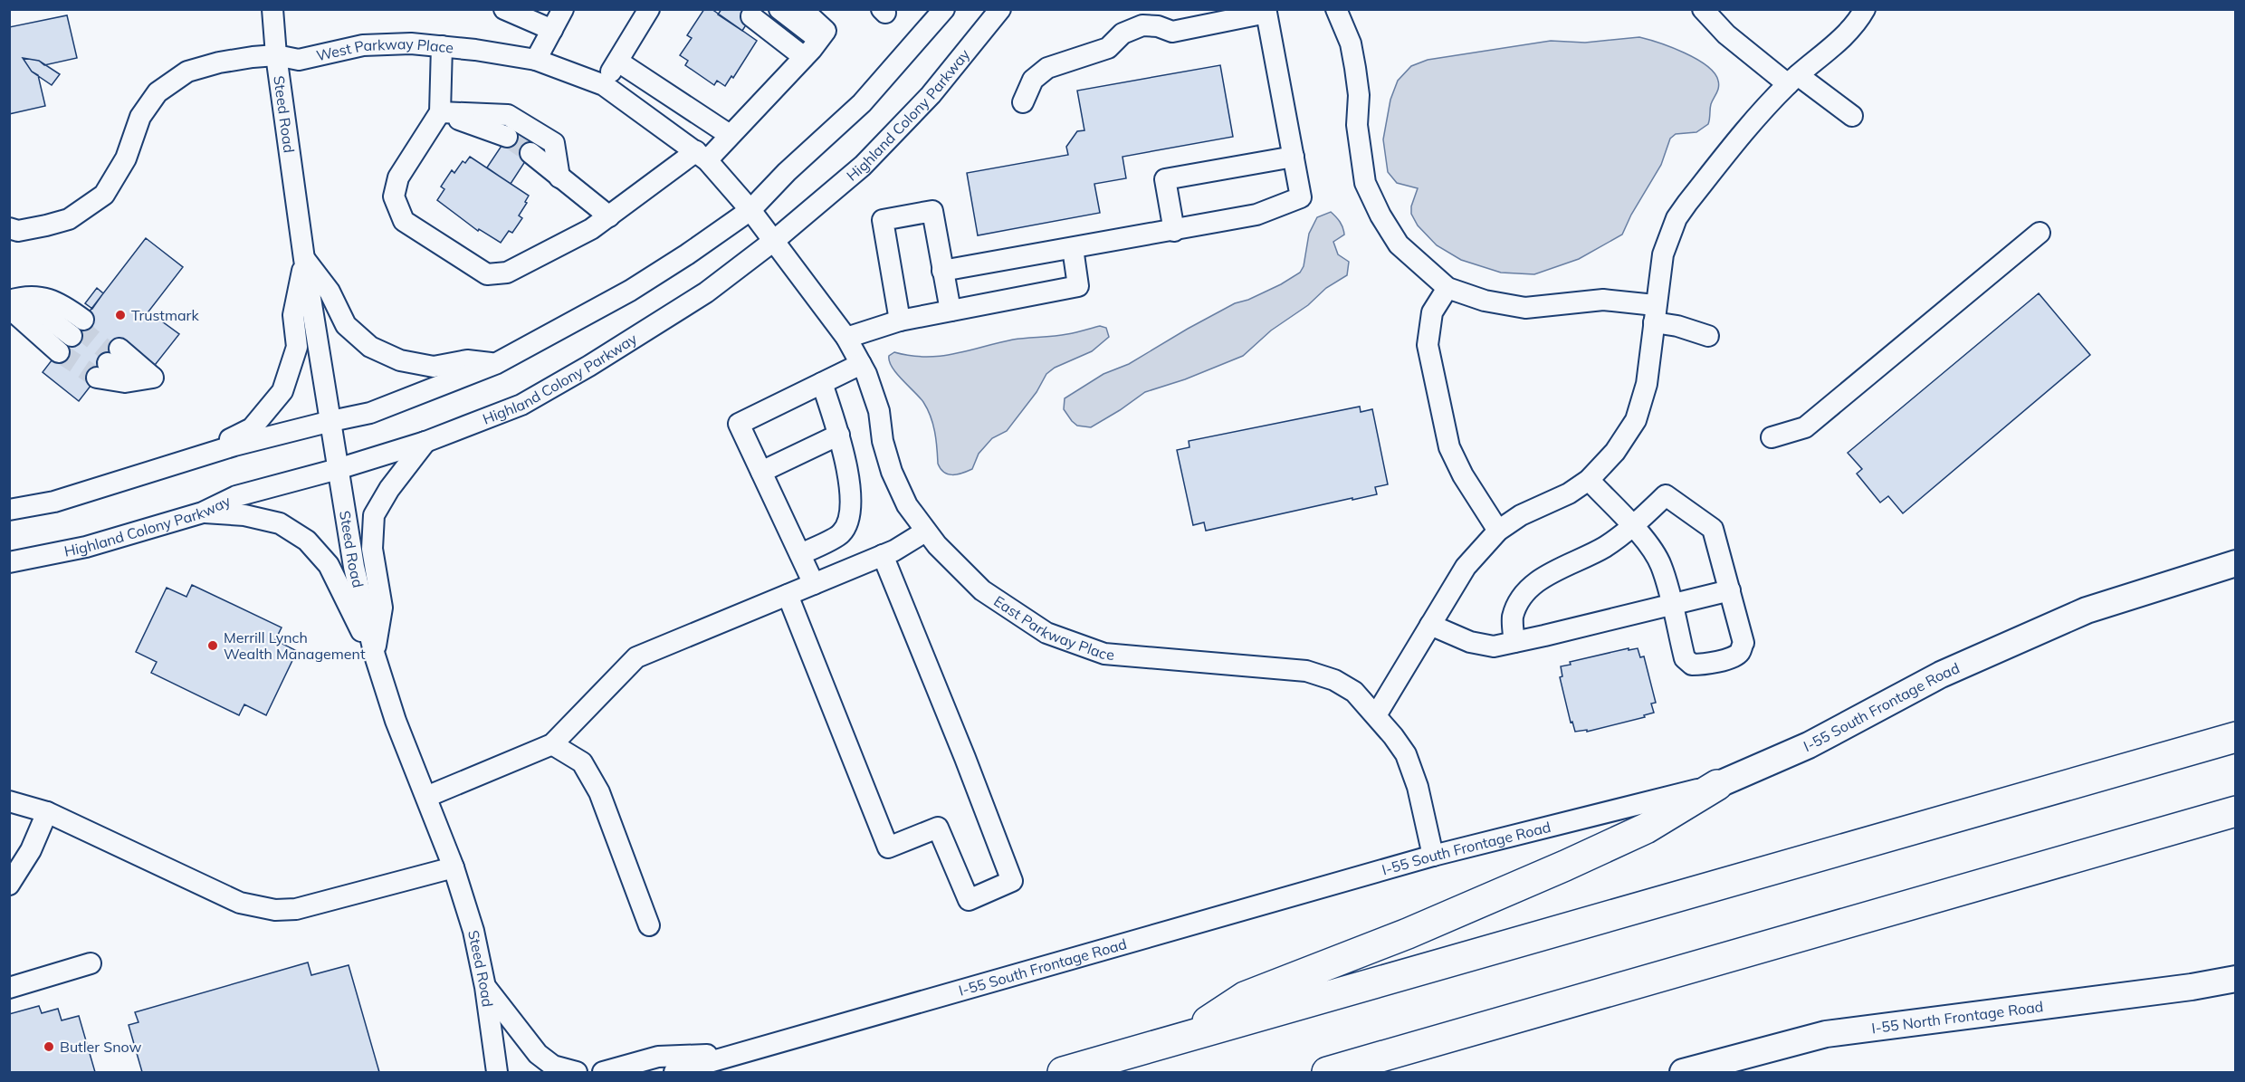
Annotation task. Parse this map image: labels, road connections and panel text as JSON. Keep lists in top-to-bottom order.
{
  "streets": {
    "main road": ["I-55 South Frontage Road", "I-55 North Frontage Road"],
    "street": [
      "West Parkway Place",
      "Steed Road",
      "Highland Colony Parkway",
      "East Parkway Place"
    ]
  },
  "crossings": [
    ["West Parkway Place", "Steed Road"],
    ["West Parkway Place", "Highland Colony Parkway"],
    ["West Parkway Place", "East Parkway Place"],
    ["Steed Road", "Highland Colony Parkway"],
    ["Highland Colony Parkway", "East Parkway Place"],
    ["East Parkway Place", "I-55 South Frontage Road"]
  ],
  "places": ["Trustmark", "Merrill Lynch Wealth Management", "Butler Snow"]
}
